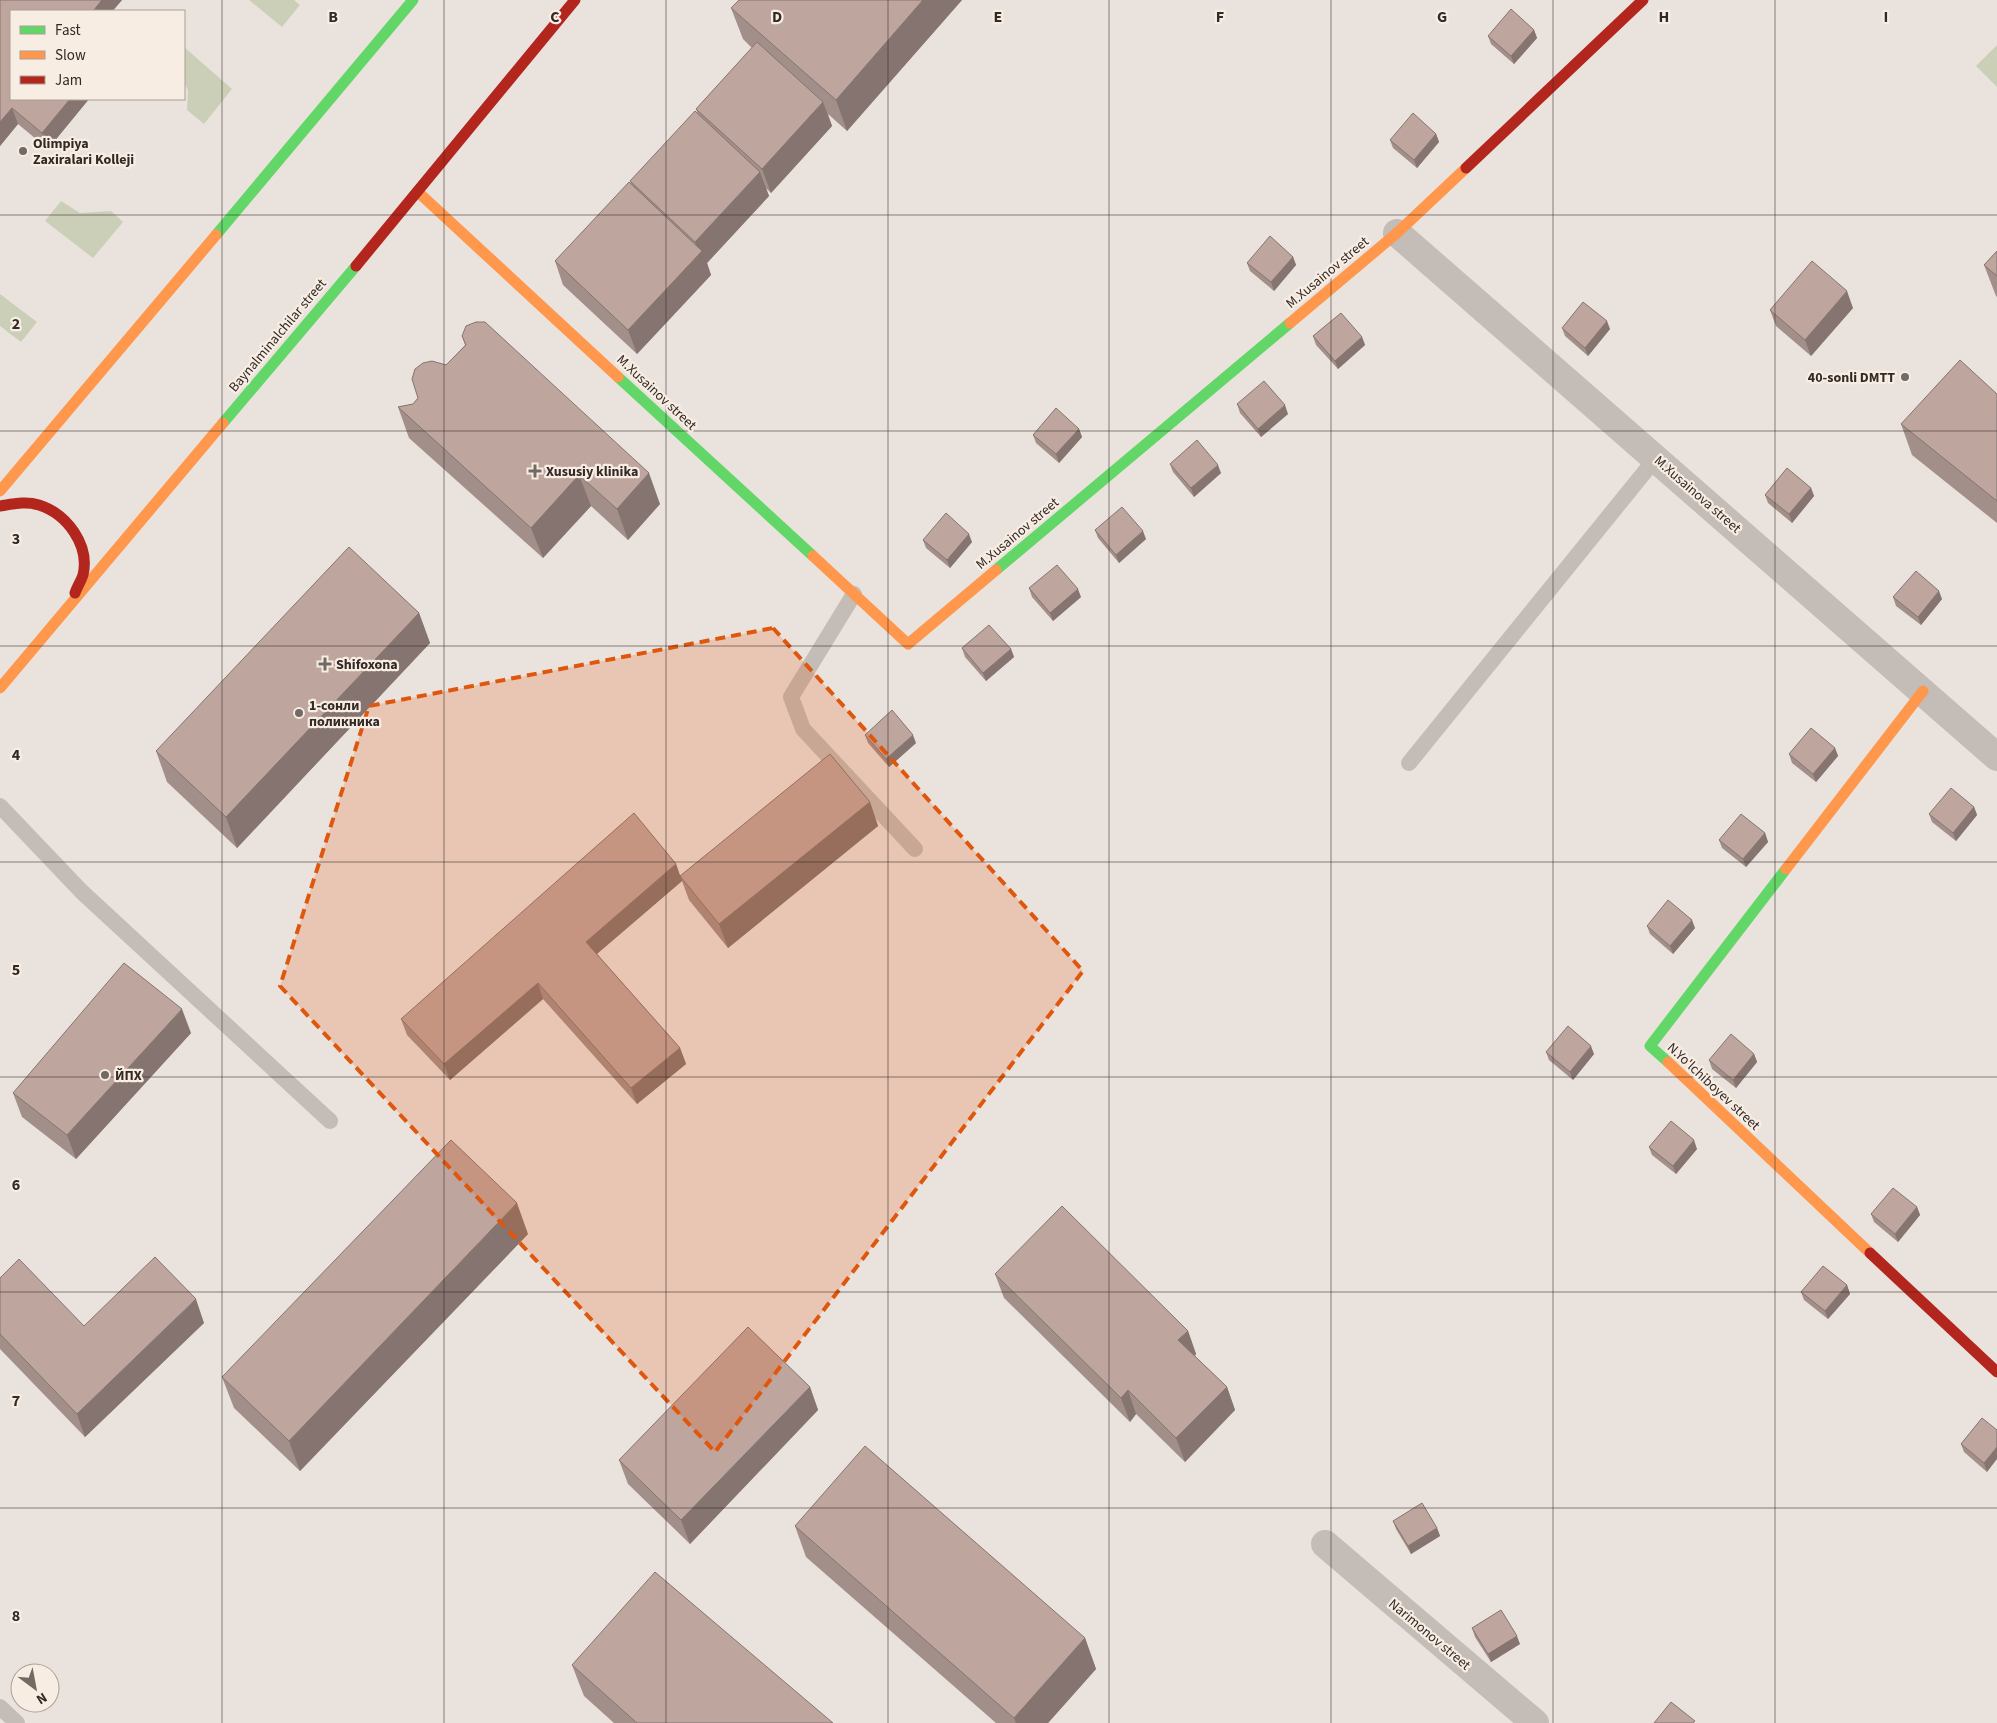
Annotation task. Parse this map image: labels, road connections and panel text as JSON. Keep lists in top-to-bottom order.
{
  "streets": {
    "street": [
      "M.Xusainov street",
      "Baynalminalchilar street",
      "M.Xusainova street",
      "N.Yo'lchiboyev street",
      "Narimonov street"
    ]
  },
  "crossings": [
    ["M.Xusainov street", "Baynalminalchilar street"],
    ["M.Xusainov street", "M.Xusainova street"],
    ["M.Xusainova street", "N.Yo'lchiboyev street"]
  ],
  "places": {
    "other": [
      "Olimpiya Zaxiralari Kolleji",
      "40-sonli DMTT",
      "1-сонли поликника",
      "ЙПХ"
    ],
    "health": ["Xususiy klinika", "Shifoxona"]
  },
  "legend": ["Fast", "Slow", "Jam"],
  "north": "bottom right",
  "grid": {
    "columns": [
      "B",
      "C",
      "D",
      "E",
      "F",
      "G",
      "H",
      "I"
    ],
    "rows": [
      "2",
      "3",
      "4",
      "5",
      "6",
      "7",
      "8"
    ]
  }
}
